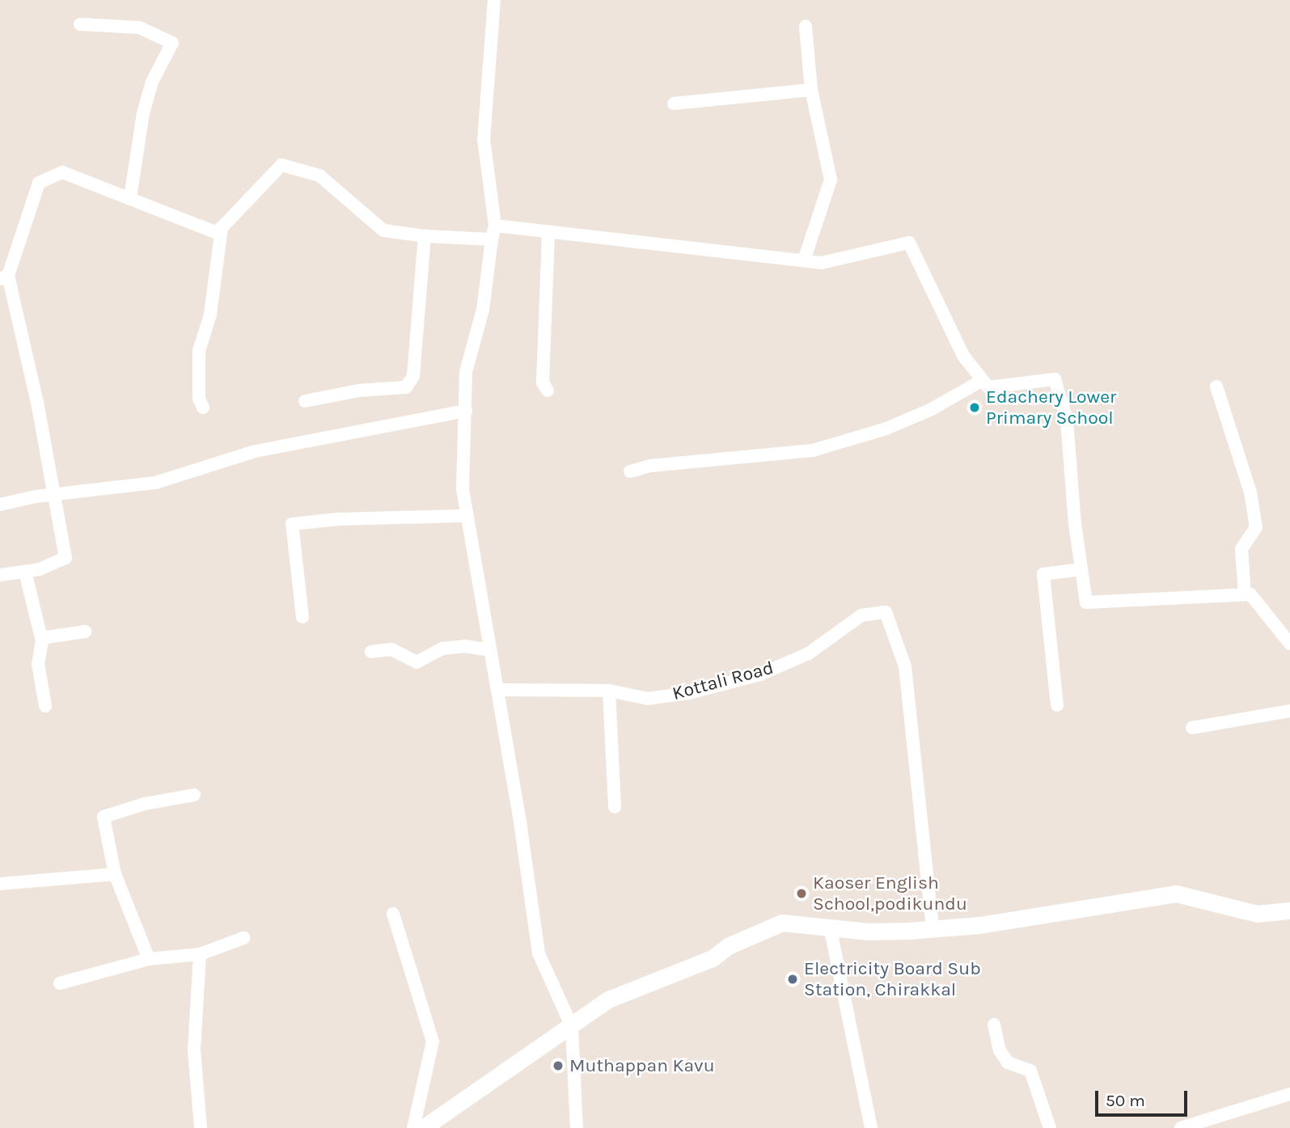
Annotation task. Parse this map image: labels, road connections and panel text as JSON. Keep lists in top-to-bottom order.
{
  "streets": {
    "street": ["Kottali Road"]
  },
  "places": [
    "Edachery Lower Primary School",
    "Kaoser English School,podikundu",
    "Electricity Board Sub Station, Chirakkal",
    "Muthappan Kavu"
  ],
  "scale_bar": "50 m"
}
